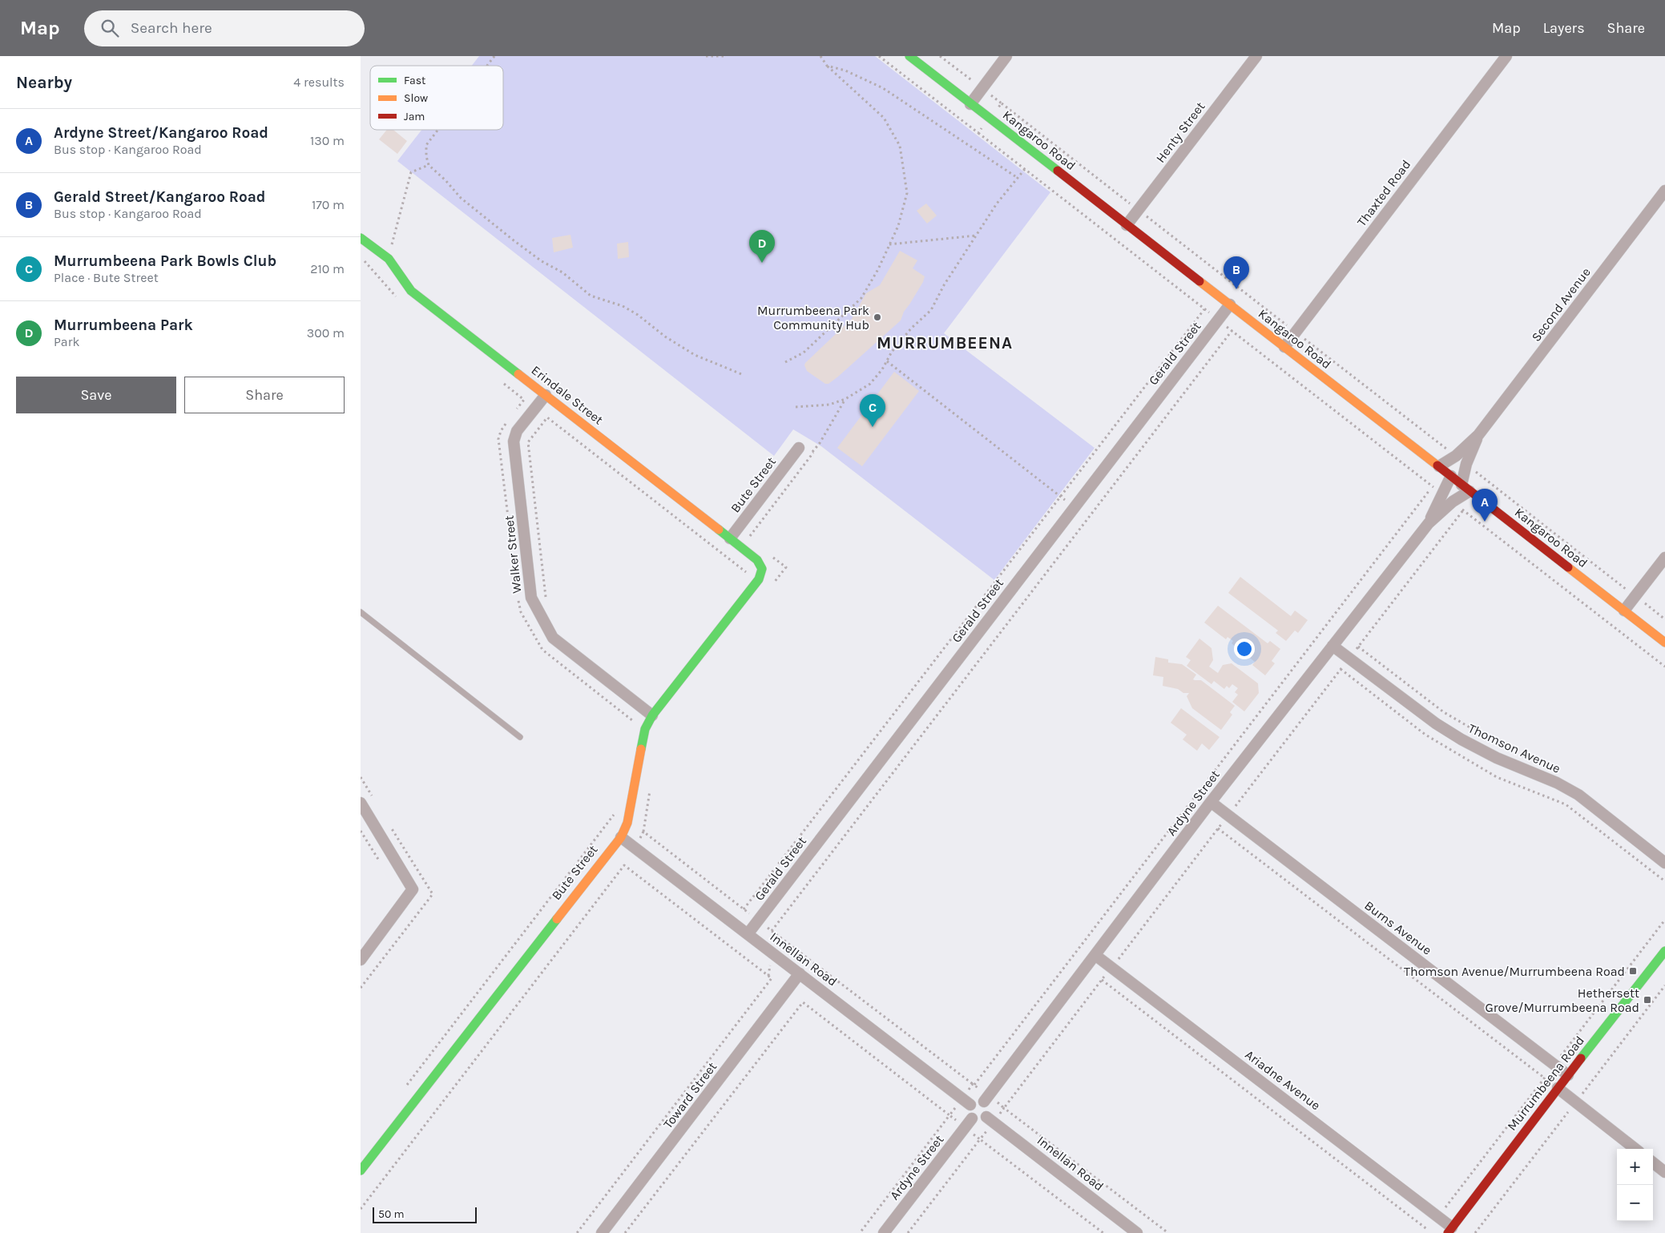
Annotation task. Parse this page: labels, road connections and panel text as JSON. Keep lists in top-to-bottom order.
{
  "streets": {
    "street": [
      "Henty Street",
      "Kangaroo Road",
      "Thaxted Road",
      "Second Avenue",
      "Gerald Street",
      "Erindale Street",
      "Bute Street",
      "Walker Street",
      "Thomson Avenue",
      "Ardyne Street",
      "Burns Avenue",
      "Innellan Road",
      "Ariadne Avenue",
      "Murrumbeena Road",
      "Toward Street"
    ]
  },
  "crossings": [
    ["Henty Street", "Kangaroo Road"],
    ["Kangaroo Road", "Thaxted Road"],
    ["Kangaroo Road", "Second Avenue"],
    ["Kangaroo Road", "Gerald Street"],
    ["Kangaroo Road", "Ardyne Street"],
    ["Second Avenue", "Ardyne Street"],
    ["Gerald Street", "Innellan Road"],
    ["Erindale Street", "Bute Street"],
    ["Erindale Street", "Walker Street"],
    ["Bute Street", "Walker Street"],
    ["Bute Street", "Innellan Road"],
    ["Thomson Avenue", "Ardyne Street"],
    ["Ardyne Street", "Burns Avenue"],
    ["Ardyne Street", "Innellan Road"],
    ["Ardyne Street", "Ariadne Avenue"],
    ["Burns Avenue", "Murrumbeena Road"],
    ["Innellan Road", "Toward Street"],
    ["Ariadne Avenue", "Murrumbeena Road"]
  ],
  "districts": ["MURRUMBEENA"],
  "places": {
    "other": ["Murrumbeena Park Community Hub"],
    "transit": ["Thomson Avenue/Murrumbeena Road", "Hethersett Grove/Murrumbeena Road"]
  },
  "legend": ["Fast", "Slow", "Jam"],
  "scale_bar": "50 m",
  "page": {
    "header": "Map",
    "search": "Search here",
    "nav": ["Map", "Layers", "Share"],
    "heading": ["Nearby", "4 results"],
    "list": [
      {
        "mark": "A",
        "name": "Ardyne Street/Kangaroo Road",
        "note": "Bus stop · Kangaroo Road",
        "value": "130 m"
      },
      {
        "mark": "B",
        "name": "Gerald Street/Kangaroo Road",
        "note": "Bus stop · Kangaroo Road",
        "value": "170 m"
      },
      {
        "mark": "C",
        "name": "Murrumbeena Park Bowls Club",
        "note": "Place · Bute Street",
        "value": "210 m"
      },
      {
        "mark": "D",
        "name": "Murrumbeena Park",
        "note": "Park",
        "value": "300 m"
      }
    ],
    "pins": [
      "D",
      "B",
      "C",
      "A"
    ],
    "buttons": ["Save", "Share"],
    "map_buttons": ["+", "−"],
    "scale": "50 m"
  }
}
